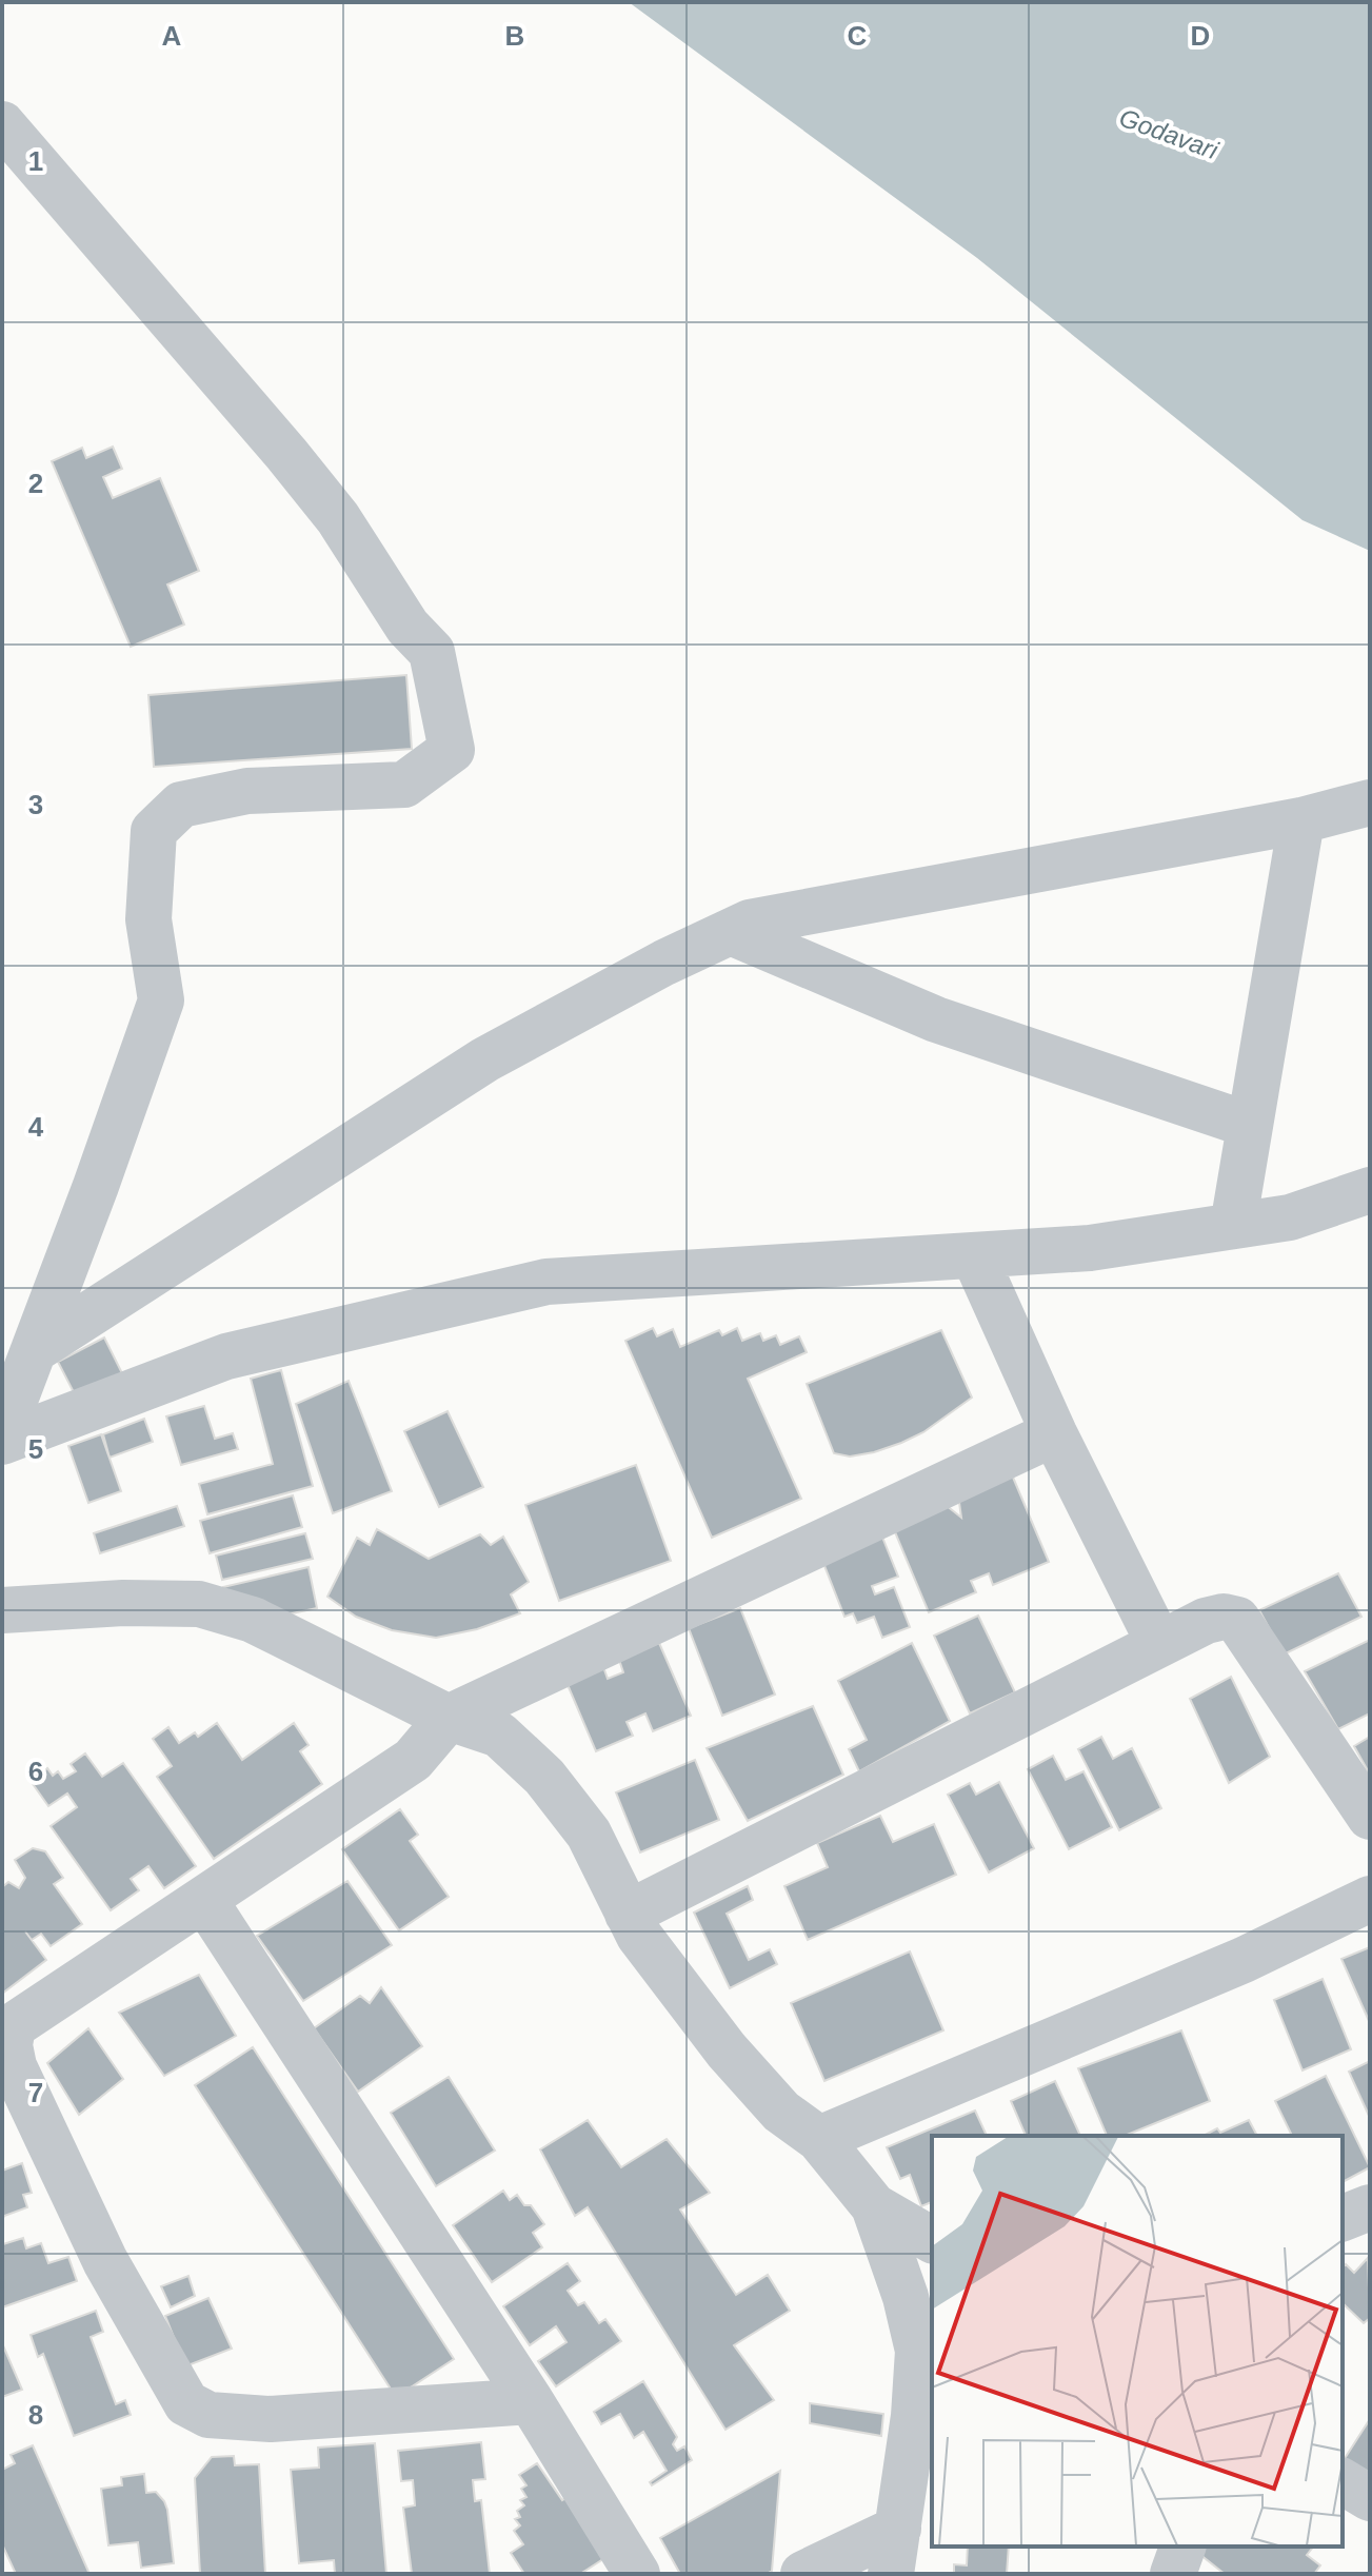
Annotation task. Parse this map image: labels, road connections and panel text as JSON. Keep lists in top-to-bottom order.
{
  "water": ["Godavari"],
  "grid": {
    "columns": [
      "A",
      "B",
      "C",
      "D"
    ],
    "rows": [
      "1",
      "2",
      "3",
      "4",
      "5",
      "6",
      "7",
      "8"
    ]
  }
}
